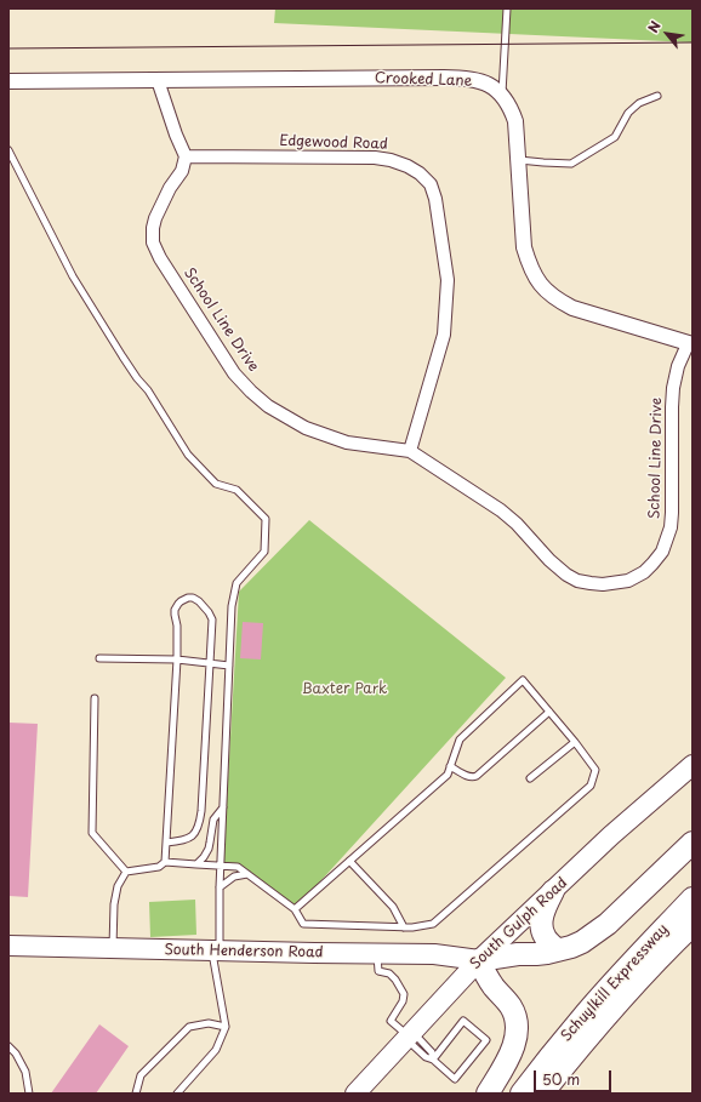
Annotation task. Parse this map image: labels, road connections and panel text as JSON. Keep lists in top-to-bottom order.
{
  "streets": {
    "highway": ["Schuylkill Expressway"],
    "main road": ["South Gulph Road", "South Henderson Road"],
    "street": ["Crooked Lane", "Edgewood Road", "School Line Drive"]
  },
  "crossings": [
    ["Crooked Lane", "School Line Drive"],
    ["Edgewood Road", "School Line Drive"],
    ["South Gulph Road", "South Henderson Road"]
  ],
  "parks": ["Baxter Park"],
  "scale_bar": "50 m",
  "north": "top left"
}
